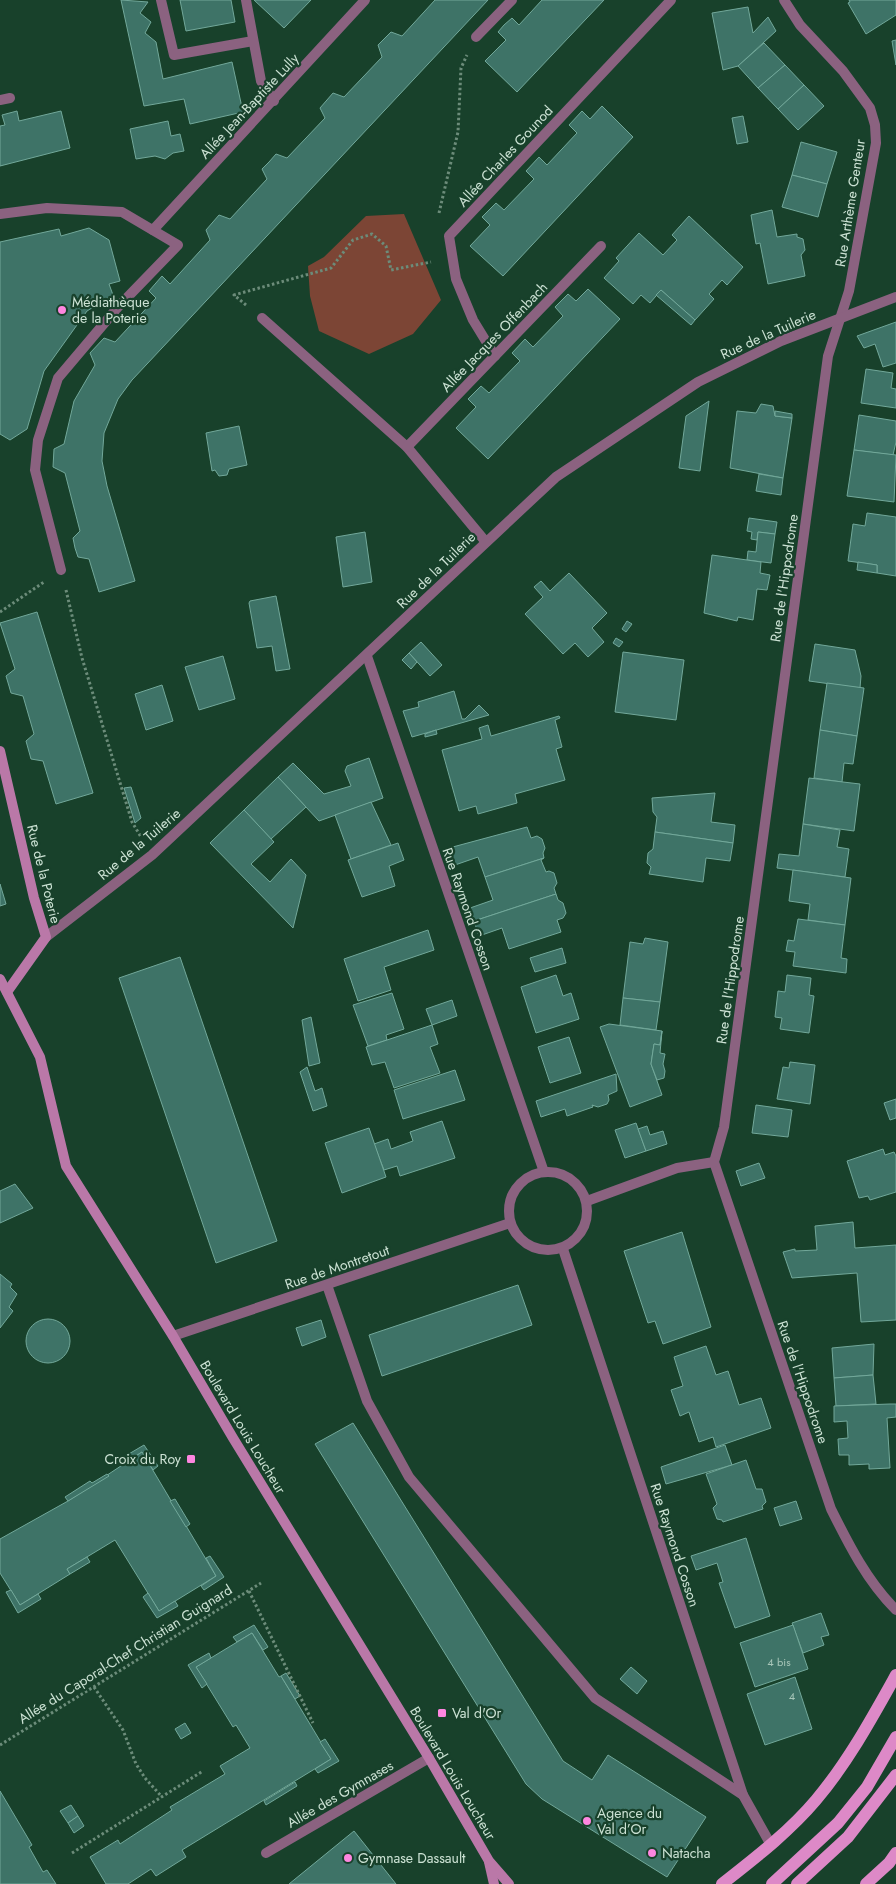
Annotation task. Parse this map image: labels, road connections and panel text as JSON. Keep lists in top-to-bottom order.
{
  "streets": {
    "main road": ["Rue de la Poterie", "Boulevard Louis Loucheur"],
    "street": [
      "Allée Jean-Baptiste Lully",
      "Allée Charles Gounod",
      "Rue Arthème Genteur",
      "Rue de la Tuilerie",
      "Allée Jacques Offenbach",
      "Rue de l'Hippodrome",
      "Rue Raymond Cosson",
      "Rue de Montretout",
      "Allée des Gymnases"
    ],
    "path": ["Allée du Caporal-Chef Christian Guignard"]
  },
  "crossings": [
    ["Allée Charles Gounod", "Allée Jacques Offenbach"],
    ["Rue Arthème Genteur", "Rue de la Tuilerie"],
    ["Rue Arthème Genteur", "Rue de l'Hippodrome"],
    ["Rue de la Tuilerie", "Rue de l'Hippodrome"],
    ["Rue de la Tuilerie", "Rue de la Poterie"],
    ["Rue de la Tuilerie", "Rue Raymond Cosson"],
    ["Rue de la Poterie", "Boulevard Louis Loucheur"],
    ["Rue Raymond Cosson", "Rue de Montretout"],
    ["Rue de Montretout", "Boulevard Louis Loucheur"],
    ["Boulevard Louis Loucheur", "Allée des Gymnases"]
  ],
  "places": {
    "other": [
      "Médiathèque de la Poterie",
      "Agence du Val d’Or",
      "Natacha",
      "Gymnase Dassault"
    ],
    "transit": ["Croix du Roy", "Val d'Or"]
  },
  "house_numbers": ["4 bis", "4"]
}
